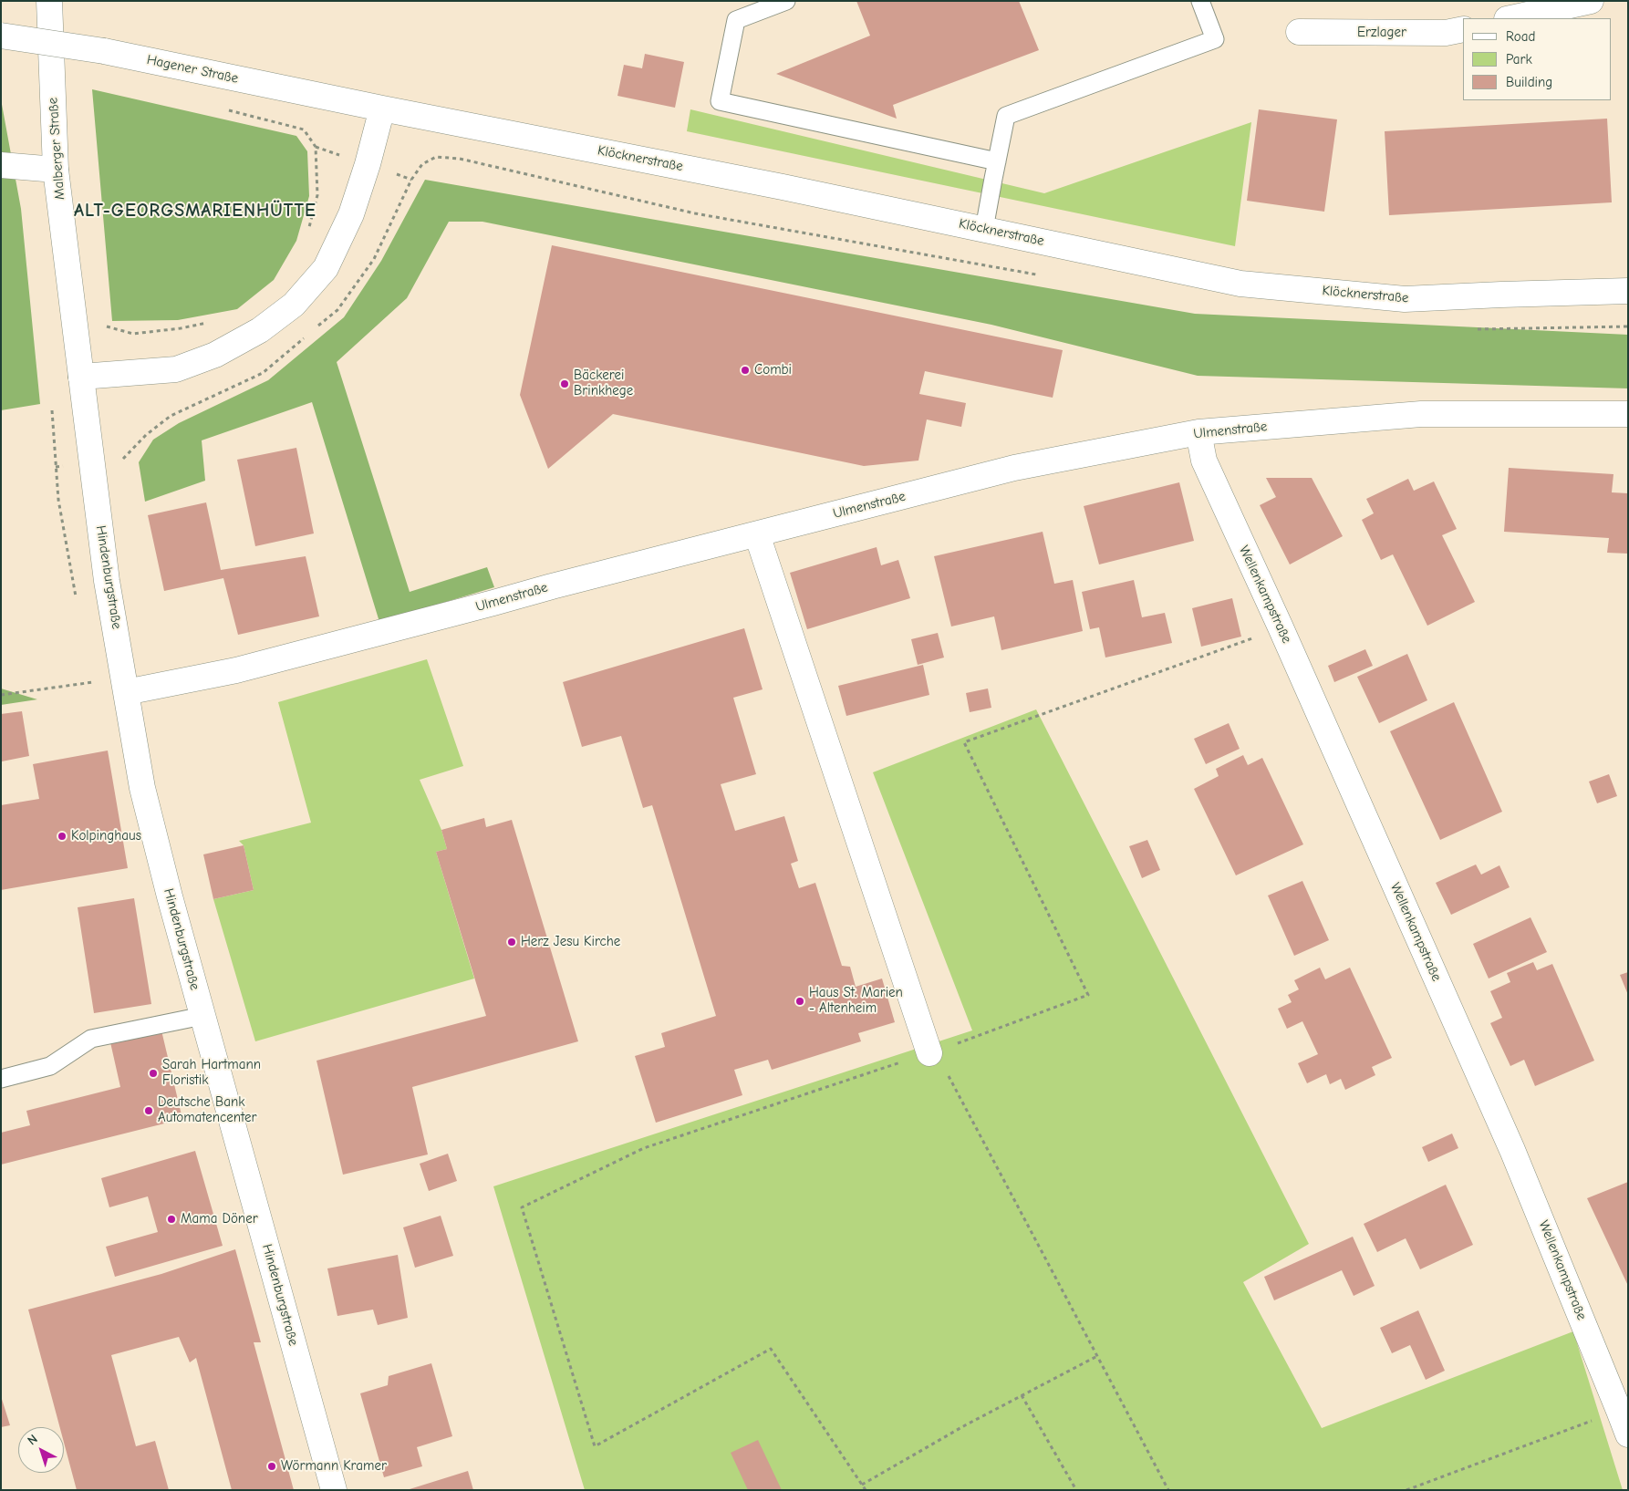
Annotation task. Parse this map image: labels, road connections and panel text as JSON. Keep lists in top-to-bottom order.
{
  "streets": {
    "street": [
      "Erzlager",
      "Hagener Straße",
      "Malberger Straße",
      "Klöcknerstraße",
      "Ulmenstraße",
      "Hindenburgstraße",
      "Wellenkampstraße"
    ]
  },
  "crossings": [
    ["Hagener Straße", "Klöcknerstraße"],
    ["Malberger Straße", "Hindenburgstraße"],
    ["Ulmenstraße", "Hindenburgstraße"],
    ["Ulmenstraße", "Wellenkampstraße"]
  ],
  "districts": ["ALT-GEORGSMARIENHÜTTE"],
  "places": [
    "Combi",
    "Bäckerei Brinkhege",
    "Kolpinghaus",
    "Herz Jesu Kirche",
    "Haus St. Marien - Altenheim",
    "Sarah Hartmann Floristik",
    "Deutsche Bank Automatencenter",
    "Mama Döner",
    "Wörmann Kramer"
  ],
  "legend": ["Road", "Park", "Building"],
  "north": "top left"
}
